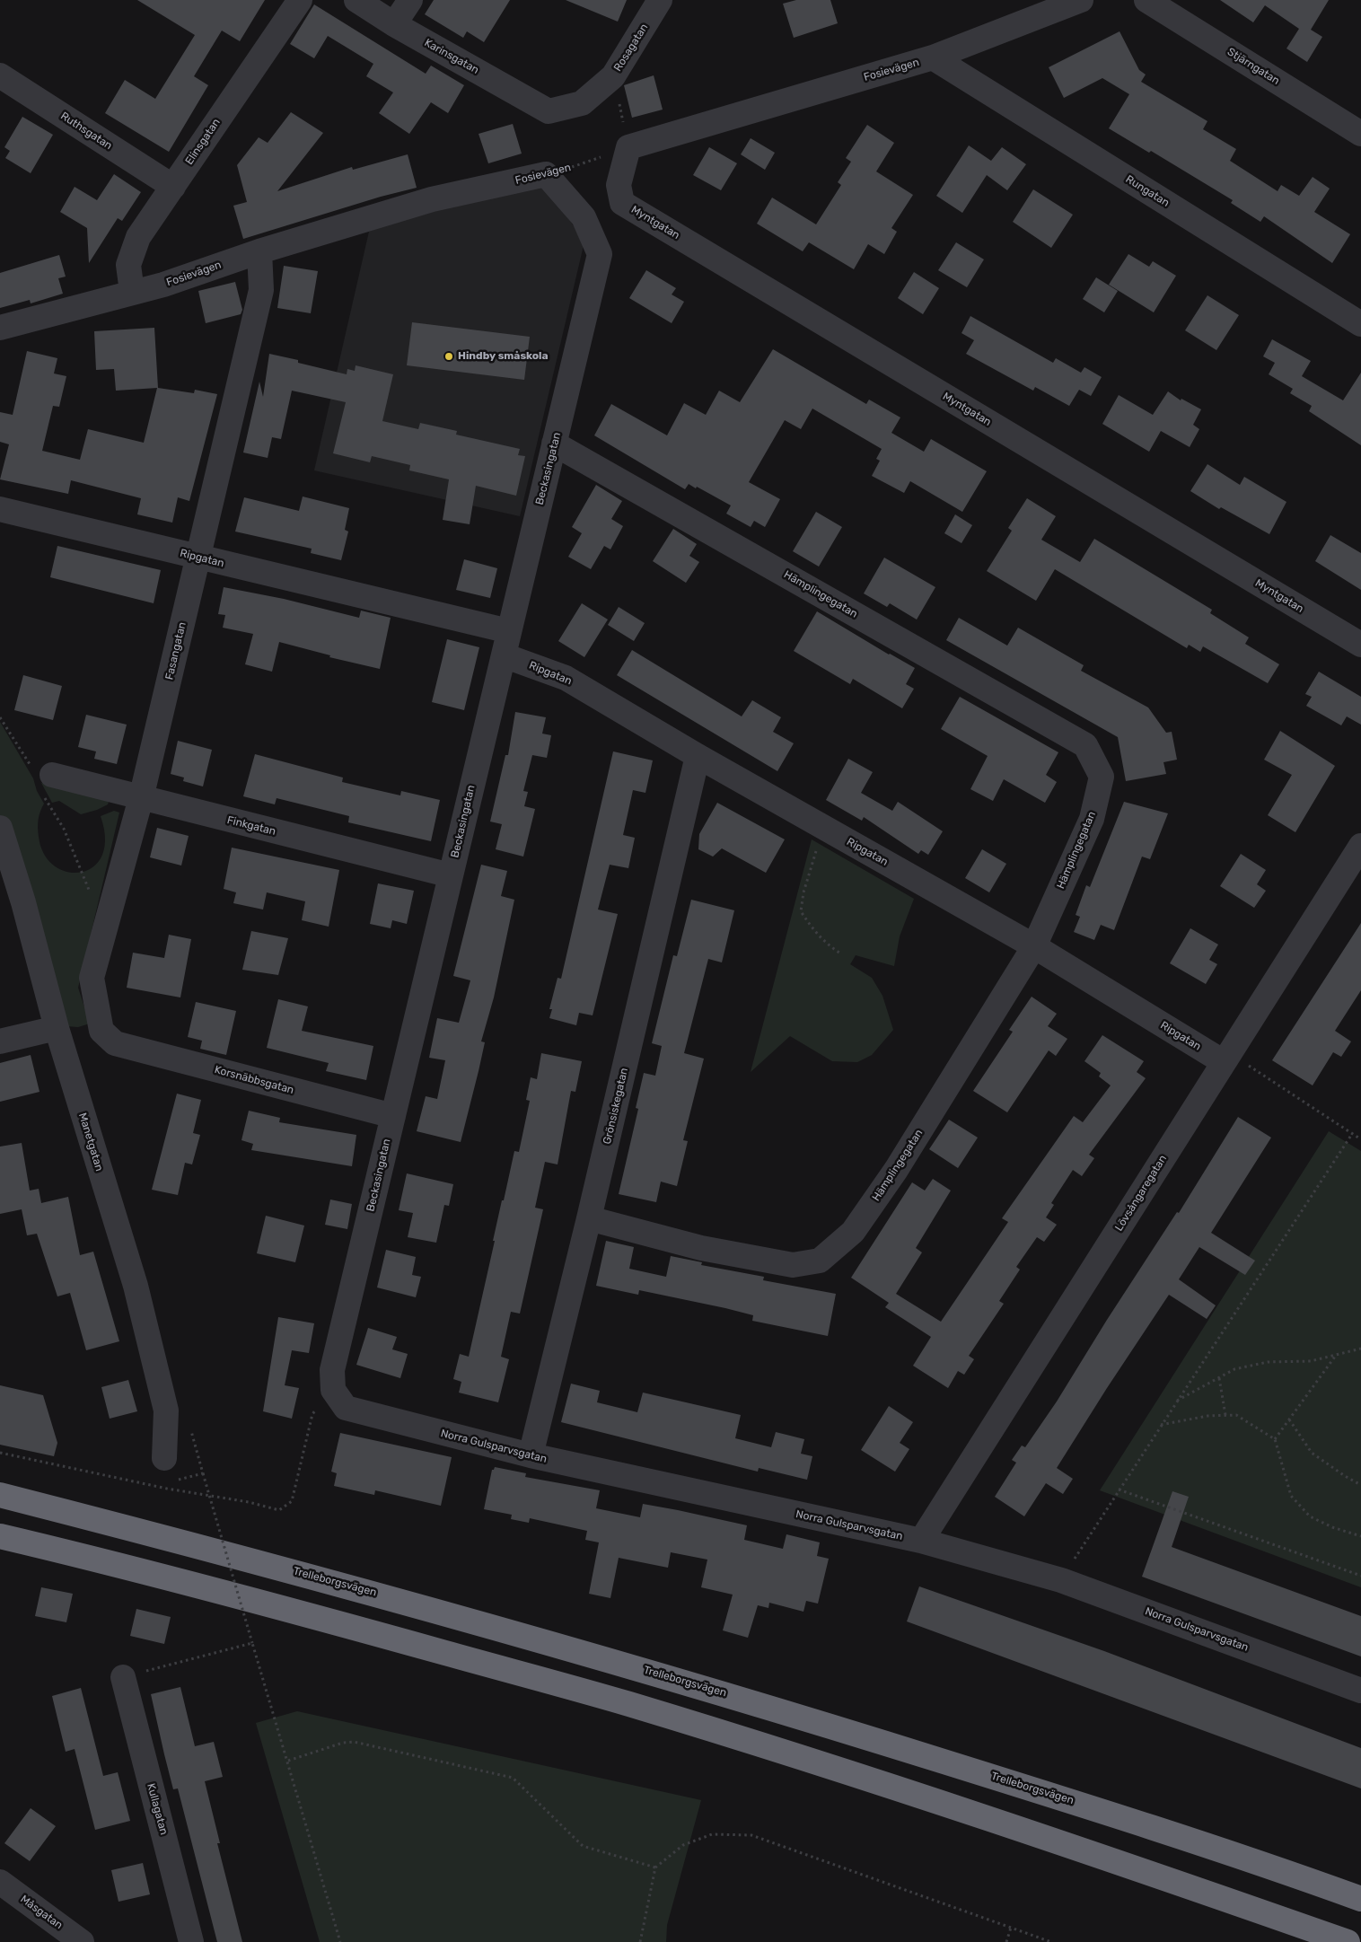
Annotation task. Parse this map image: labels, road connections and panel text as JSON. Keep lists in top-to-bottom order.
{
  "streets": {
    "highway": ["Trelleborgsvägen"],
    "street": [
      "Rosagatan",
      "Karinsgatan",
      "Stjärngatan",
      "Fosievägen",
      "Ruthsgatan",
      "Elinsgatan",
      "Rungatan",
      "Myntgatan",
      "Beckasingatan",
      "Ripgatan",
      "Hämplingegatan",
      "Fasangatan",
      "Finkgatan",
      "Korsnäbbsgatan",
      "Grönsiskegatan",
      "Manetgatan",
      "Lövsångaregatan",
      "Norra Gulsparvsgatan",
      "Kullagatan",
      "Måsgatan"
    ]
  },
  "crossings": [
    ["Rosagatan", "Karinsgatan"],
    ["Fosievägen", "Elinsgatan"],
    ["Fosievägen", "Rungatan"],
    ["Fosievägen", "Myntgatan"],
    ["Fosievägen", "Beckasingatan"],
    ["Fosievägen", "Fasangatan"],
    ["Ruthsgatan", "Elinsgatan"],
    ["Beckasingatan", "Ripgatan"],
    ["Beckasingatan", "Hämplingegatan"],
    ["Beckasingatan", "Finkgatan"],
    ["Beckasingatan", "Korsnäbbsgatan"],
    ["Beckasingatan", "Norra Gulsparvsgatan"],
    ["Ripgatan", "Hämplingegatan"],
    ["Ripgatan", "Fasangatan"],
    ["Ripgatan", "Grönsiskegatan"],
    ["Ripgatan", "Lövsångaregatan"],
    ["Hämplingegatan", "Grönsiskegatan"],
    ["Fasangatan", "Finkgatan"],
    ["Fasangatan", "Korsnäbbsgatan"],
    ["Grönsiskegatan", "Norra Gulsparvsgatan"],
    ["Lövsångaregatan", "Norra Gulsparvsgatan"]
  ],
  "places": ["Hindby småskola"]
}
